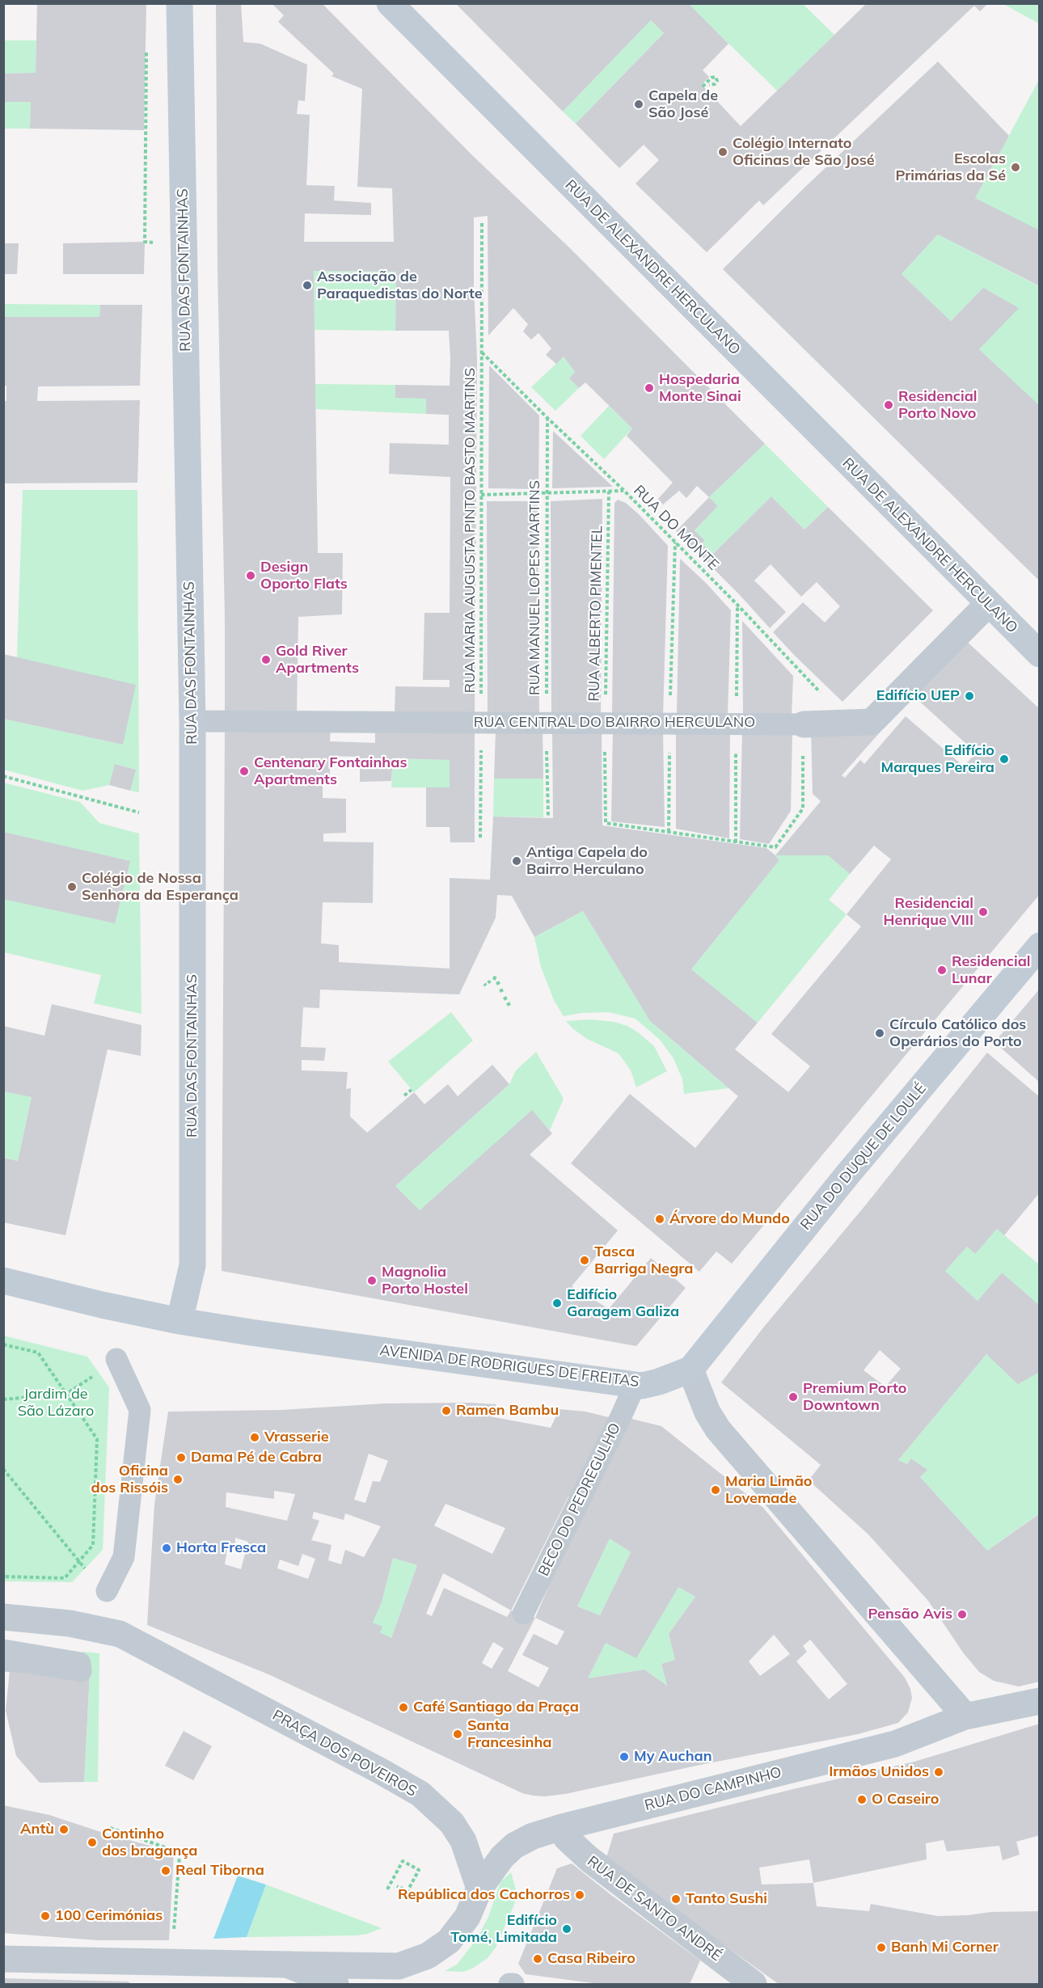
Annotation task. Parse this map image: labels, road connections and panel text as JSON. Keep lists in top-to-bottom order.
{
  "streets": {
    "main road": [
      "RUA DE ALEXANDRE HERCULANO",
      "RUA DAS FONTAINHAS",
      "RUA DO DUQUE DE LOULÉ",
      "AVENIDA DE RODRIGUES DE FREITAS"
    ],
    "street": [
      "RUA CENTRAL DO BAIRRO HERCULANO",
      "BECO DO PEDREGULHO",
      "PRAÇA DOS POVEIROS",
      "RUA DO CAMPINHO",
      "RUA DE SANTO ANDRÉ"
    ],
    "path": [
      "RUA DO MONTE",
      "RUA MARIA AUGUSTA PINTO BASTO MARTINS",
      "RUA MANUEL LOPES MARTINS",
      "RUA ALBERTO PIMENTEL"
    ]
  },
  "crossings": [
    ["RUA DE ALEXANDRE HERCULANO", "RUA CENTRAL DO BAIRRO HERCULANO"],
    ["RUA DAS FONTAINHAS", "RUA CENTRAL DO BAIRRO HERCULANO"],
    ["RUA DAS FONTAINHAS", "AVENIDA DE RODRIGUES DE FREITAS"],
    ["RUA DO MONTE", "RUA MARIA AUGUSTA PINTO BASTO MARTINS"],
    ["RUA DO MONTE", "RUA MANUEL LOPES MARTINS"],
    ["RUA DO MONTE", "RUA CENTRAL DO BAIRRO HERCULANO"],
    ["RUA MARIA AUGUSTA PINTO BASTO MARTINS", "RUA CENTRAL DO BAIRRO HERCULANO"],
    ["RUA MANUEL LOPES MARTINS", "RUA CENTRAL DO BAIRRO HERCULANO"],
    ["RUA ALBERTO PIMENTEL", "RUA CENTRAL DO BAIRRO HERCULANO"],
    ["RUA DO DUQUE DE LOULÉ", "AVENIDA DE RODRIGUES DE FREITAS"],
    ["AVENIDA DE RODRIGUES DE FREITAS", "BECO DO PEDREGULHO"],
    ["PRAÇA DOS POVEIROS", "RUA DO CAMPINHO"],
    ["RUA DO CAMPINHO", "RUA DE SANTO ANDRÉ"]
  ],
  "parks": ["Jardim de São Lázaro"],
  "places": [
    "Capela de São José",
    "Colégio Internato Oficinas de São José",
    "Escolas Primárias da Sé",
    "Associação de Paraquedistas do Norte",
    "Hospedaria Monte Sinai",
    "Residencial Porto Novo",
    "Design Oporto Flats",
    "Gold River Apartments",
    "Edifício UEP",
    "Edifício Marques Pereira",
    "Centenary Fontainhas Apartments",
    "Antiga Capela do Bairro Herculano",
    "Colégio de Nossa Senhora da Esperança",
    "Residencial Henrique VIII",
    "Residencial Lunar",
    "Círculo Católico dos Operários do Porto",
    "Árvore do Mundo",
    "Tasca Barriga Negra",
    "Magnolia Porto Hostel",
    "Edifício Garagem Galiza",
    "Premium Porto Downtown",
    "Ramen Bambu",
    "Vrasserie",
    "Dama Pé de Cabra",
    "Oficina dos Rissóis",
    "Maria Limão Lovemade",
    "Horta Fresca",
    "Pensão Avis",
    "Café Santiago da Praça",
    "Santa Francesinha",
    "My Auchan",
    "Irmãos Unidos",
    "O Caseiro",
    "Antù",
    "Continho dos bragança",
    "Real Tiborna",
    "República dos Cachorros",
    "Tanto Sushi",
    "100 Cerimónias",
    "Edifício Tomé, Limitada",
    "Banh Mi Corner",
    "Casa Ribeiro"
  ]
}
